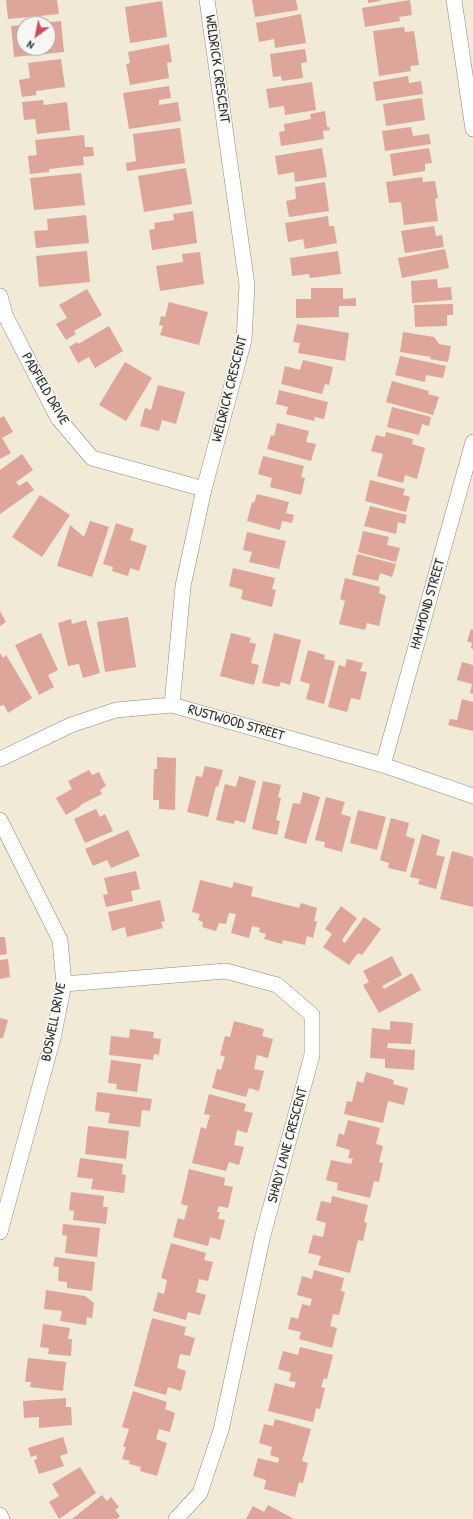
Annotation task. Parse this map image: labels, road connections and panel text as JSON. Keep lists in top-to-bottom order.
{
  "streets": {
    "street": [
      "WELDRICK CRESCENT",
      "PADFIELD DRIVE",
      "HAMMOND STREET",
      "RUSTWOOD STREET",
      "BOSWELL DRIVE",
      "SHADY LANE CRESCENT"
    ]
  },
  "crossings": [
    ["WELDRICK CRESCENT", "PADFIELD DRIVE"],
    ["WELDRICK CRESCENT", "RUSTWOOD STREET"],
    ["HAMMOND STREET", "RUSTWOOD STREET"],
    ["BOSWELL DRIVE", "SHADY LANE CRESCENT"]
  ],
  "north": "bottom left"
}
